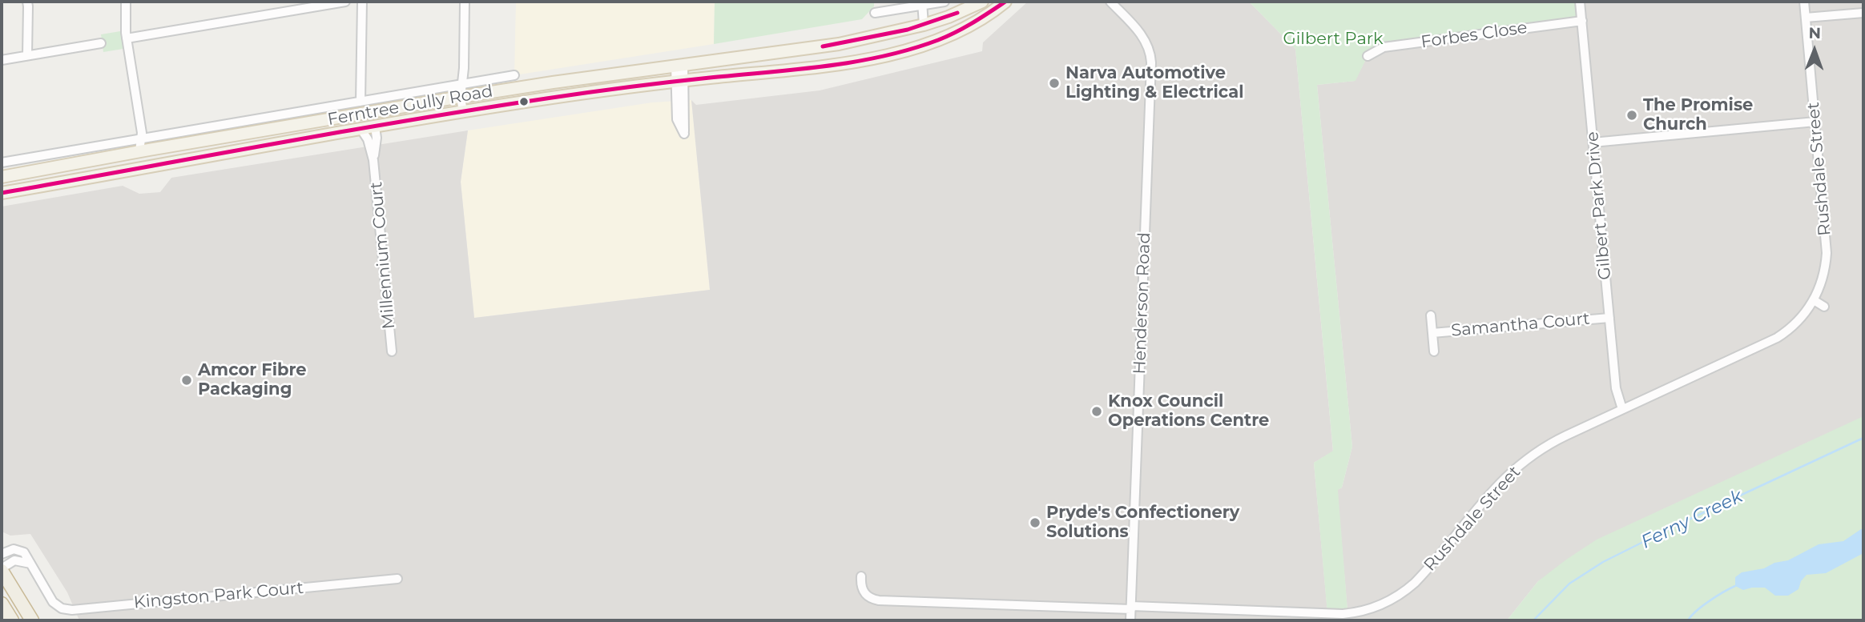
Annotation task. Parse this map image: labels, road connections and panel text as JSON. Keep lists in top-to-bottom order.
{
  "streets": {
    "main road": ["Ferntree Gully Road"],
    "street": [
      "Forbes Close",
      "Rushdale Street",
      "Gilbert Park Drive",
      "Millennium Court",
      "Henderson Road",
      "Samantha Court",
      "Kingston Park Court"
    ]
  },
  "crossings": [
    ["Forbes Close", "Gilbert Park Drive"],
    ["Ferntree Gully Road", "Millennium Court"],
    ["Rushdale Street", "Gilbert Park Drive"],
    ["Rushdale Street", "Henderson Road"],
    ["Gilbert Park Drive", "Samantha Court"]
  ],
  "water": ["Ferny Creek"],
  "parks": ["Gilbert Park"],
  "places": [
    "Narva Automotive Lighting & Electrical",
    "The Promise Church",
    "Amcor Fibre Packaging",
    "Knox Council Operations Centre",
    "Pryde's Confectionery Solutions"
  ],
  "north": "top"
}
